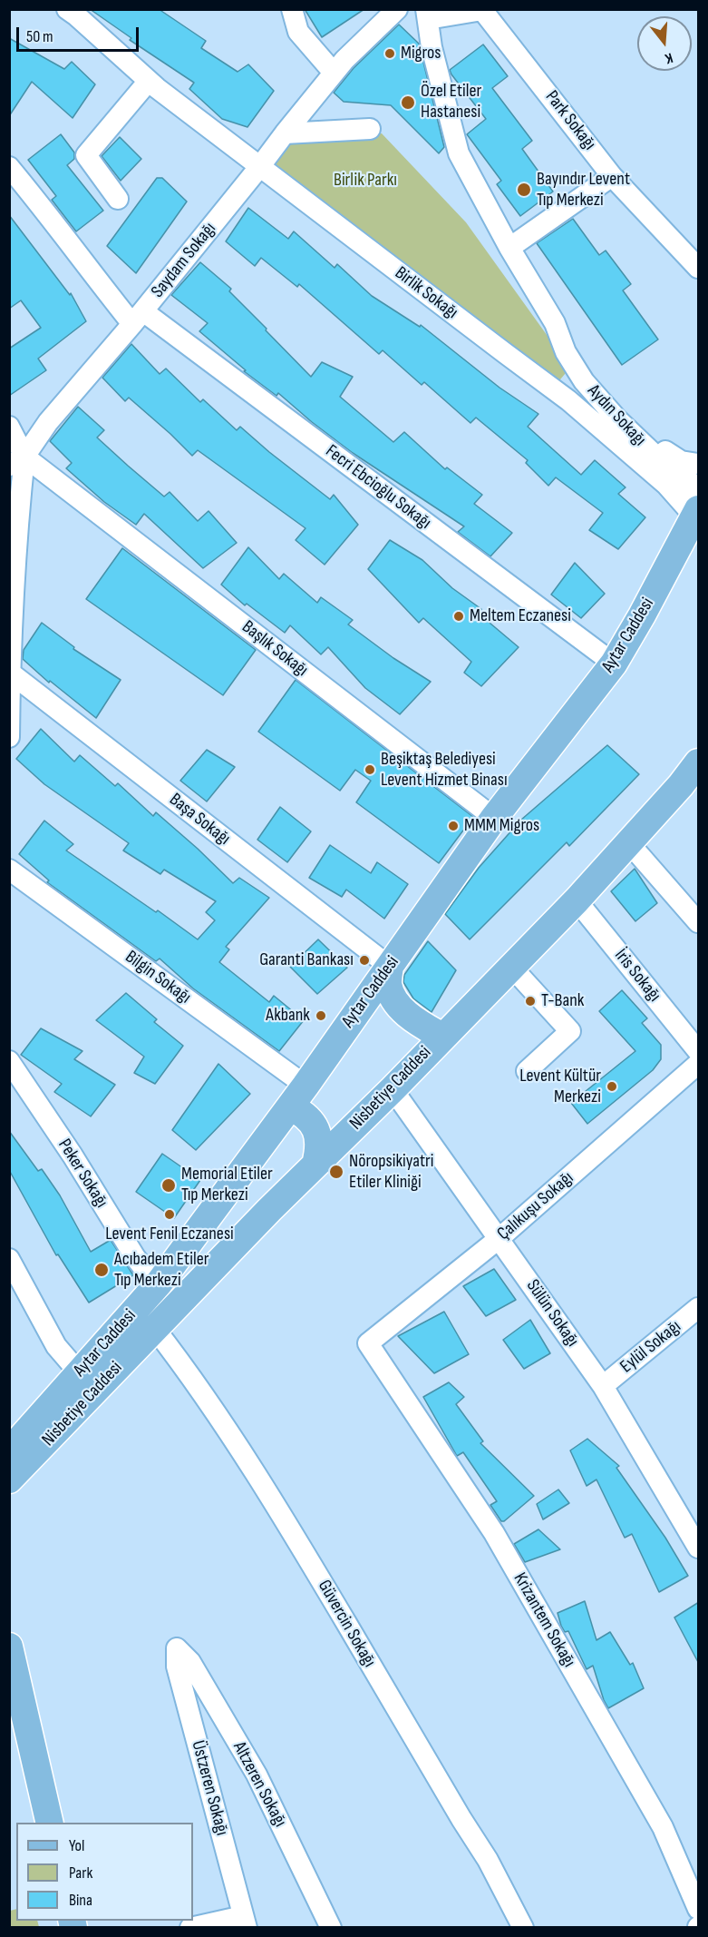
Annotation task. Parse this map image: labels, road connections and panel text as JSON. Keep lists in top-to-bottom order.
{
  "streets": {
    "main road": ["Aytar Caddesi", "Nisbetiye Caddesi"],
    "street": [
      "Park Sokağı",
      "Saydam Sokağı",
      "Birlik Sokağı",
      "Aydın Sokağı",
      "Fecri Ebcioğlu Sokağı",
      "Başlık Sokağı",
      "Başa Sokağı",
      "İris Sokağı",
      "Bilgin Sokağı",
      "Peker Sokağı",
      "Çalıkuşu Sokağı",
      "Sülün Sokağı",
      "Eylül Sokağı",
      "Krizantem Sokağı",
      "Güvercin Sokağı",
      "Altzeren Sokağı",
      "Üstzeren Sokağı"
    ]
  },
  "crossings": [
    ["Park Sokağı", "Aydın Sokağı"],
    ["Saydam Sokağı", "Birlik Sokağı"],
    ["Saydam Sokağı", "Fecri Ebcioğlu Sokağı"],
    ["Saydam Sokağı", "Başlık Sokağı"],
    ["Birlik Sokağı", "Aydın Sokağı"],
    ["Birlik Sokağı", "Aytar Caddesi"],
    ["Aydın Sokağı", "Aytar Caddesi"],
    ["Fecri Ebcioğlu Sokağı", "Aytar Caddesi"],
    ["Aytar Caddesi", "Başlık Sokağı"],
    ["Aytar Caddesi", "Başa Sokağı"],
    ["Aytar Caddesi", "Bilgin Sokağı"],
    ["Aytar Caddesi", "Peker Sokağı"],
    ["İris Sokağı", "Nisbetiye Caddesi"],
    ["Nisbetiye Caddesi", "Sülün Sokağı"],
    ["Nisbetiye Caddesi", "Güvercin Sokağı"],
    ["Çalıkuşu Sokağı", "Sülün Sokağı"],
    ["Çalıkuşu Sokağı", "Krizantem Sokağı"],
    ["Sülün Sokağı", "Eylül Sokağı"],
    ["Altzeren Sokağı", "Üstzeren Sokağı"]
  ],
  "parks": ["Birlik Parkı"],
  "places": [
    "Migros",
    "Özel Etiler Hastanesi",
    "Bayındır Levent Tıp Merkezi",
    "Meltem Eczanesi",
    "Beşiktaş Belediyesi Levent Hizmet Binası",
    "MMM Migros",
    "Garanti Bankası",
    "T-Bank",
    "Akbank",
    "Levent Kültür Merkezi",
    "Nöropsikiyatri Etiler Kliniği",
    "Memorial Etiler Tıp Merkezi",
    "Levent Fenil Eczanesi",
    "Acıbadem Etiler Tıp Merkezi"
  ],
  "legend": ["Yol", "Park", "Bina"],
  "scale_bar": "50 m",
  "north": "bottom"
}
